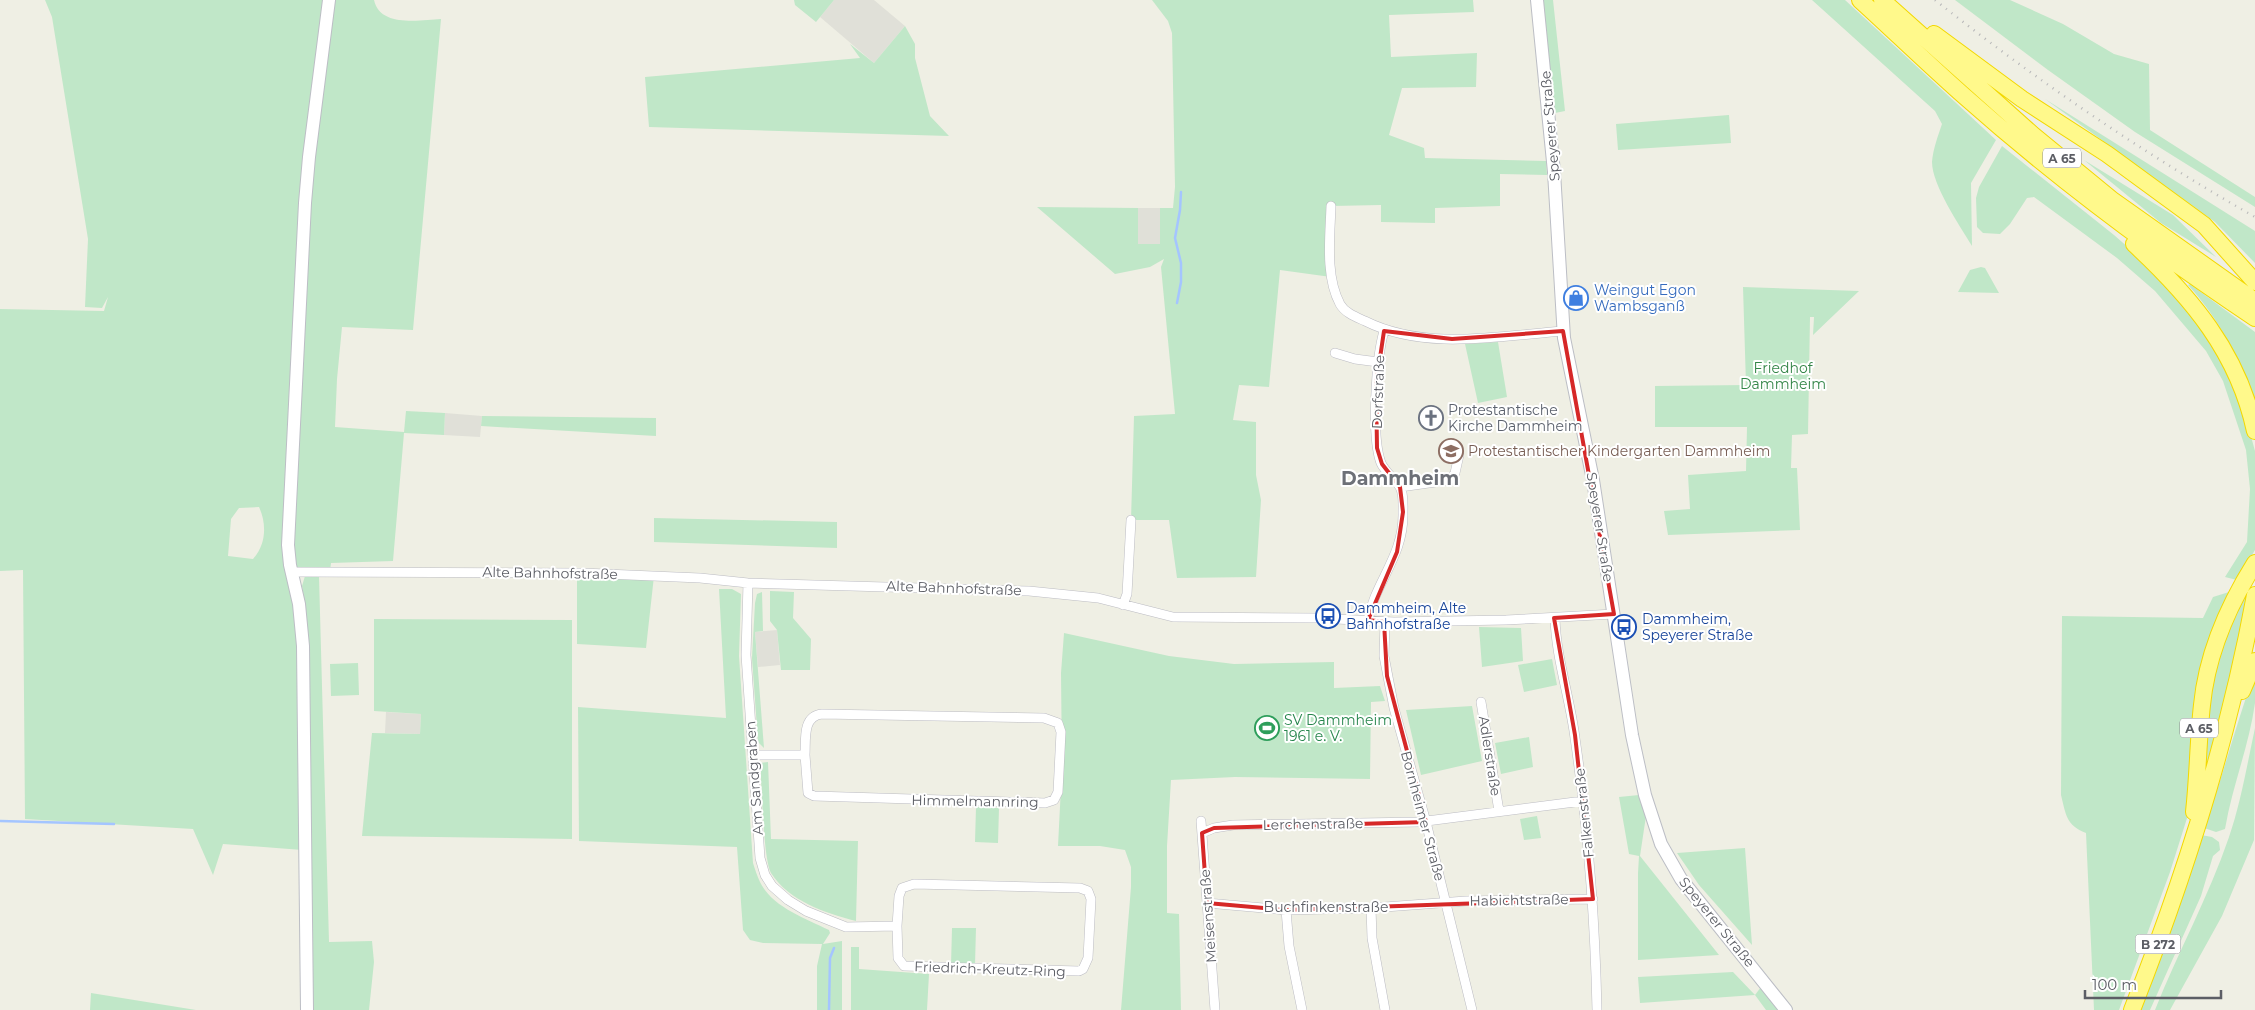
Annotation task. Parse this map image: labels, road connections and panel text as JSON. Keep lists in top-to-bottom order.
{
  "streets": {
    "highway": ["A 65", "B 272"],
    "street": [
      "Speyerer Straße",
      "Dorfstraße",
      "Alte Bahnhofstraße",
      "Adlerstraße",
      "Am Sandgraben",
      "Himmelmannring",
      "Falkenstraße",
      "Bornheimer Straße",
      "Lerchenstraße",
      "Habichtstraße",
      "Buchfinkenstraße",
      "Meisenstraße",
      "Friedrich-Kreutz-Ring"
    ]
  },
  "crossings": [
    ["Speyerer Straße", "Alte Bahnhofstraße"],
    ["A 65", "B 272"],
    ["Alte Bahnhofstraße", "Am Sandgraben"],
    ["Alte Bahnhofstraße", "Falkenstraße"],
    ["Alte Bahnhofstraße", "Bornheimer Straße"],
    ["Adlerstraße", "Falkenstraße"],
    ["Adlerstraße", "Bornheimer Straße"],
    ["Adlerstraße", "Lerchenstraße"],
    ["Am Sandgraben", "Friedrich-Kreutz-Ring"],
    ["Falkenstraße", "Habichtstraße"],
    ["Bornheimer Straße", "Lerchenstraße"],
    ["Bornheimer Straße", "Habichtstraße"],
    ["Bornheimer Straße", "Buchfinkenstraße"],
    ["Lerchenstraße", "Meisenstraße"],
    ["Habichtstraße", "Buchfinkenstraße"],
    ["Buchfinkenstraße", "Meisenstraße"]
  ],
  "districts": ["Dammheim"],
  "parks": ["Friedhof Dammheim"],
  "places": {
    "shop": ["Weingut Egon Wambsganß"],
    "church": ["Protestantische Kirche Dammheim"],
    "school or university": ["Protestantischer Kindergarten Dammheim"],
    "bus stop": ["Dammheim, Alte Bahnhofstraße", "Dammheim, Speyerer Straße"],
    "sports": ["SV Dammheim 1961 e. V."]
  },
  "scale_bar": "100 m"
}
